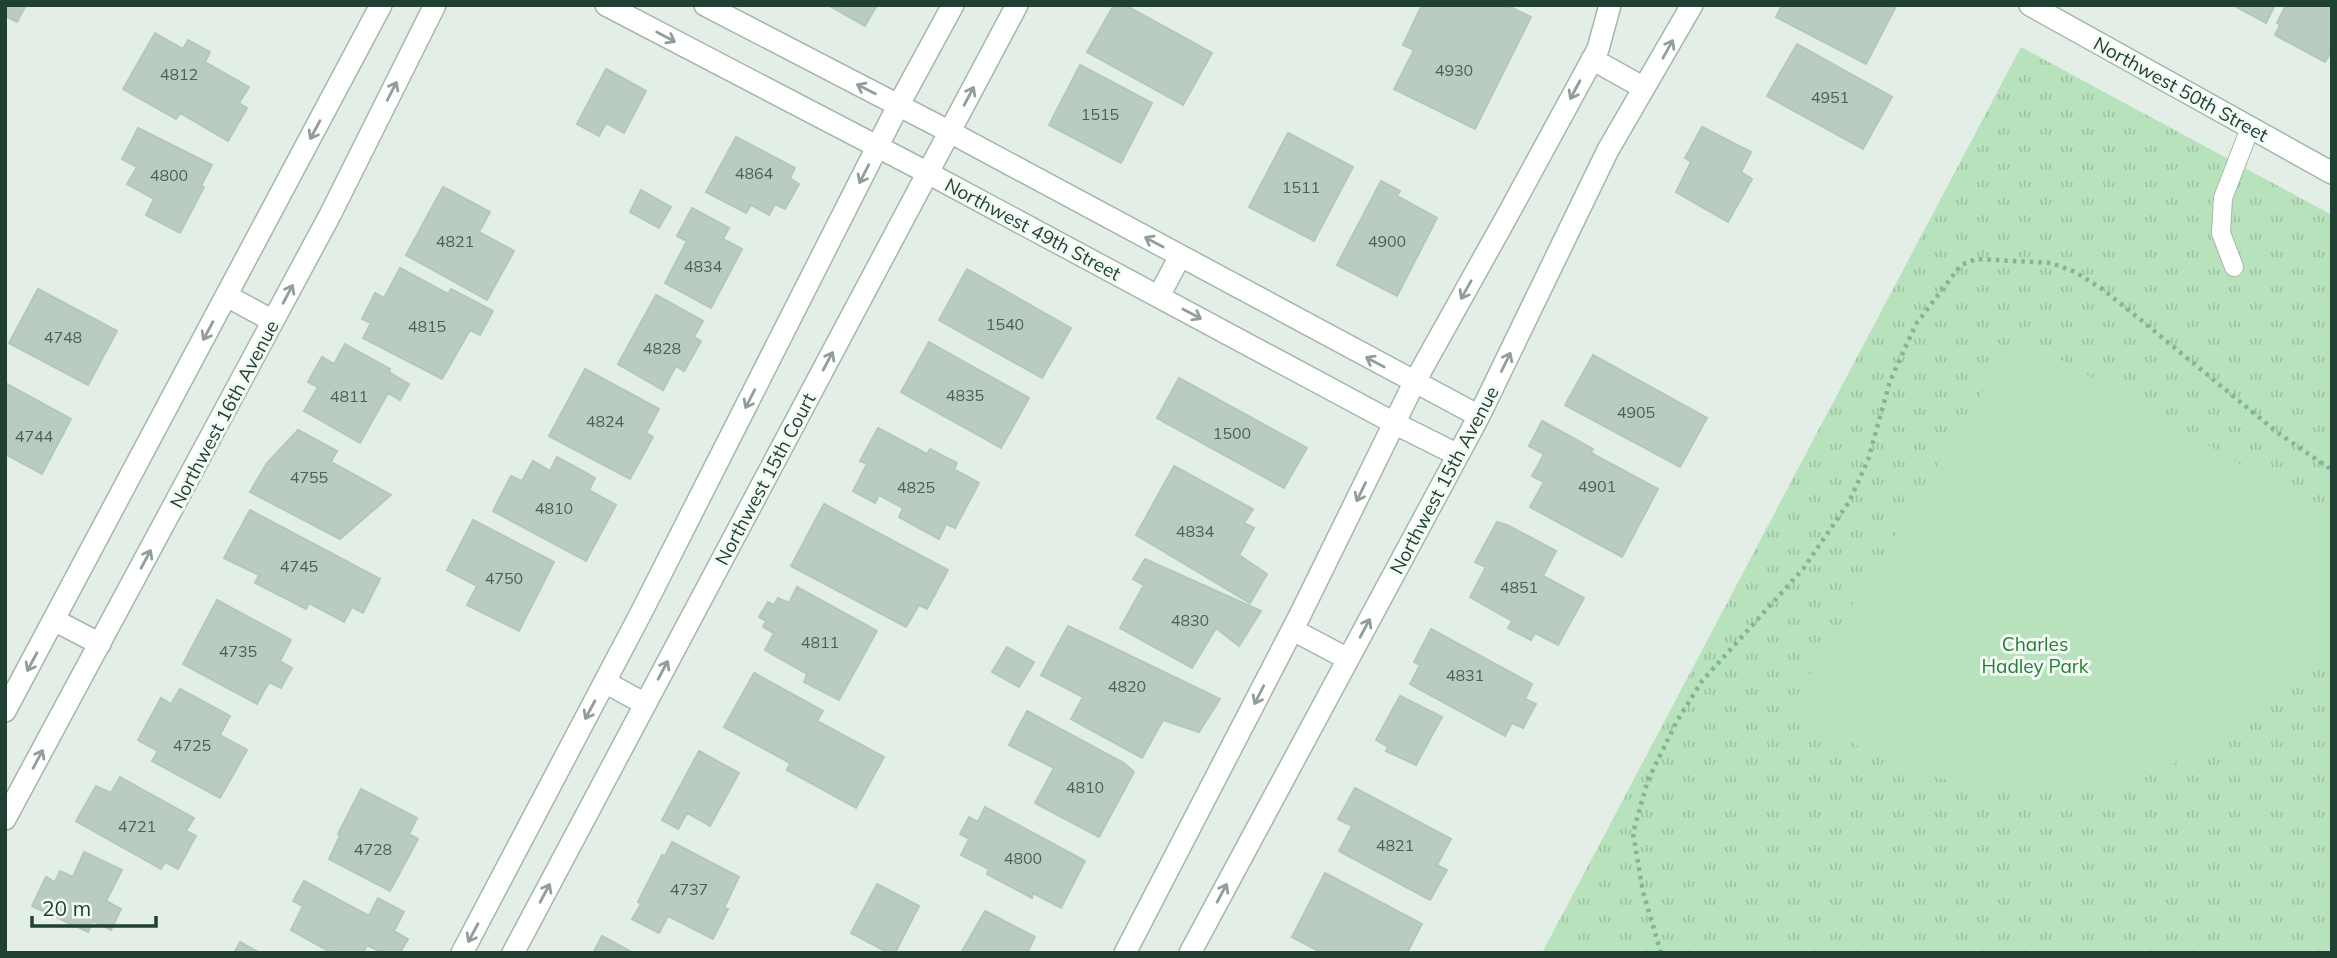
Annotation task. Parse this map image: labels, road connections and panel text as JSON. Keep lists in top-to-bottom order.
{
  "streets": {
    "street": [
      "Northwest 50th Street",
      "Northwest 49th Street",
      "Northwest 16th Avenue",
      "Northwest 15th Court",
      "Northwest 15th Avenue"
    ]
  },
  "crossings": [
    ["Northwest 49th Street", "Northwest 15th Court"],
    ["Northwest 49th Street", "Northwest 15th Avenue"]
  ],
  "parks": ["Charles Hadley Park"],
  "house_numbers": [
    "4930",
    "4812",
    "4951",
    "1515",
    "4864",
    "4800",
    "1511",
    "4821",
    "4900",
    "4834",
    "1540",
    "4815",
    "4748",
    "4828",
    "4835",
    "4811",
    "4905",
    "4824",
    "1500",
    "4744",
    "4755",
    "4901",
    "4825",
    "4810",
    "4834",
    "4745",
    "4750",
    "4851",
    "4830",
    "4811",
    "4735",
    "4831",
    "4820",
    "4725",
    "4810",
    "4721",
    "4821",
    "4728",
    "4800",
    "4737"
  ],
  "scale_bar": "20 m"
}
